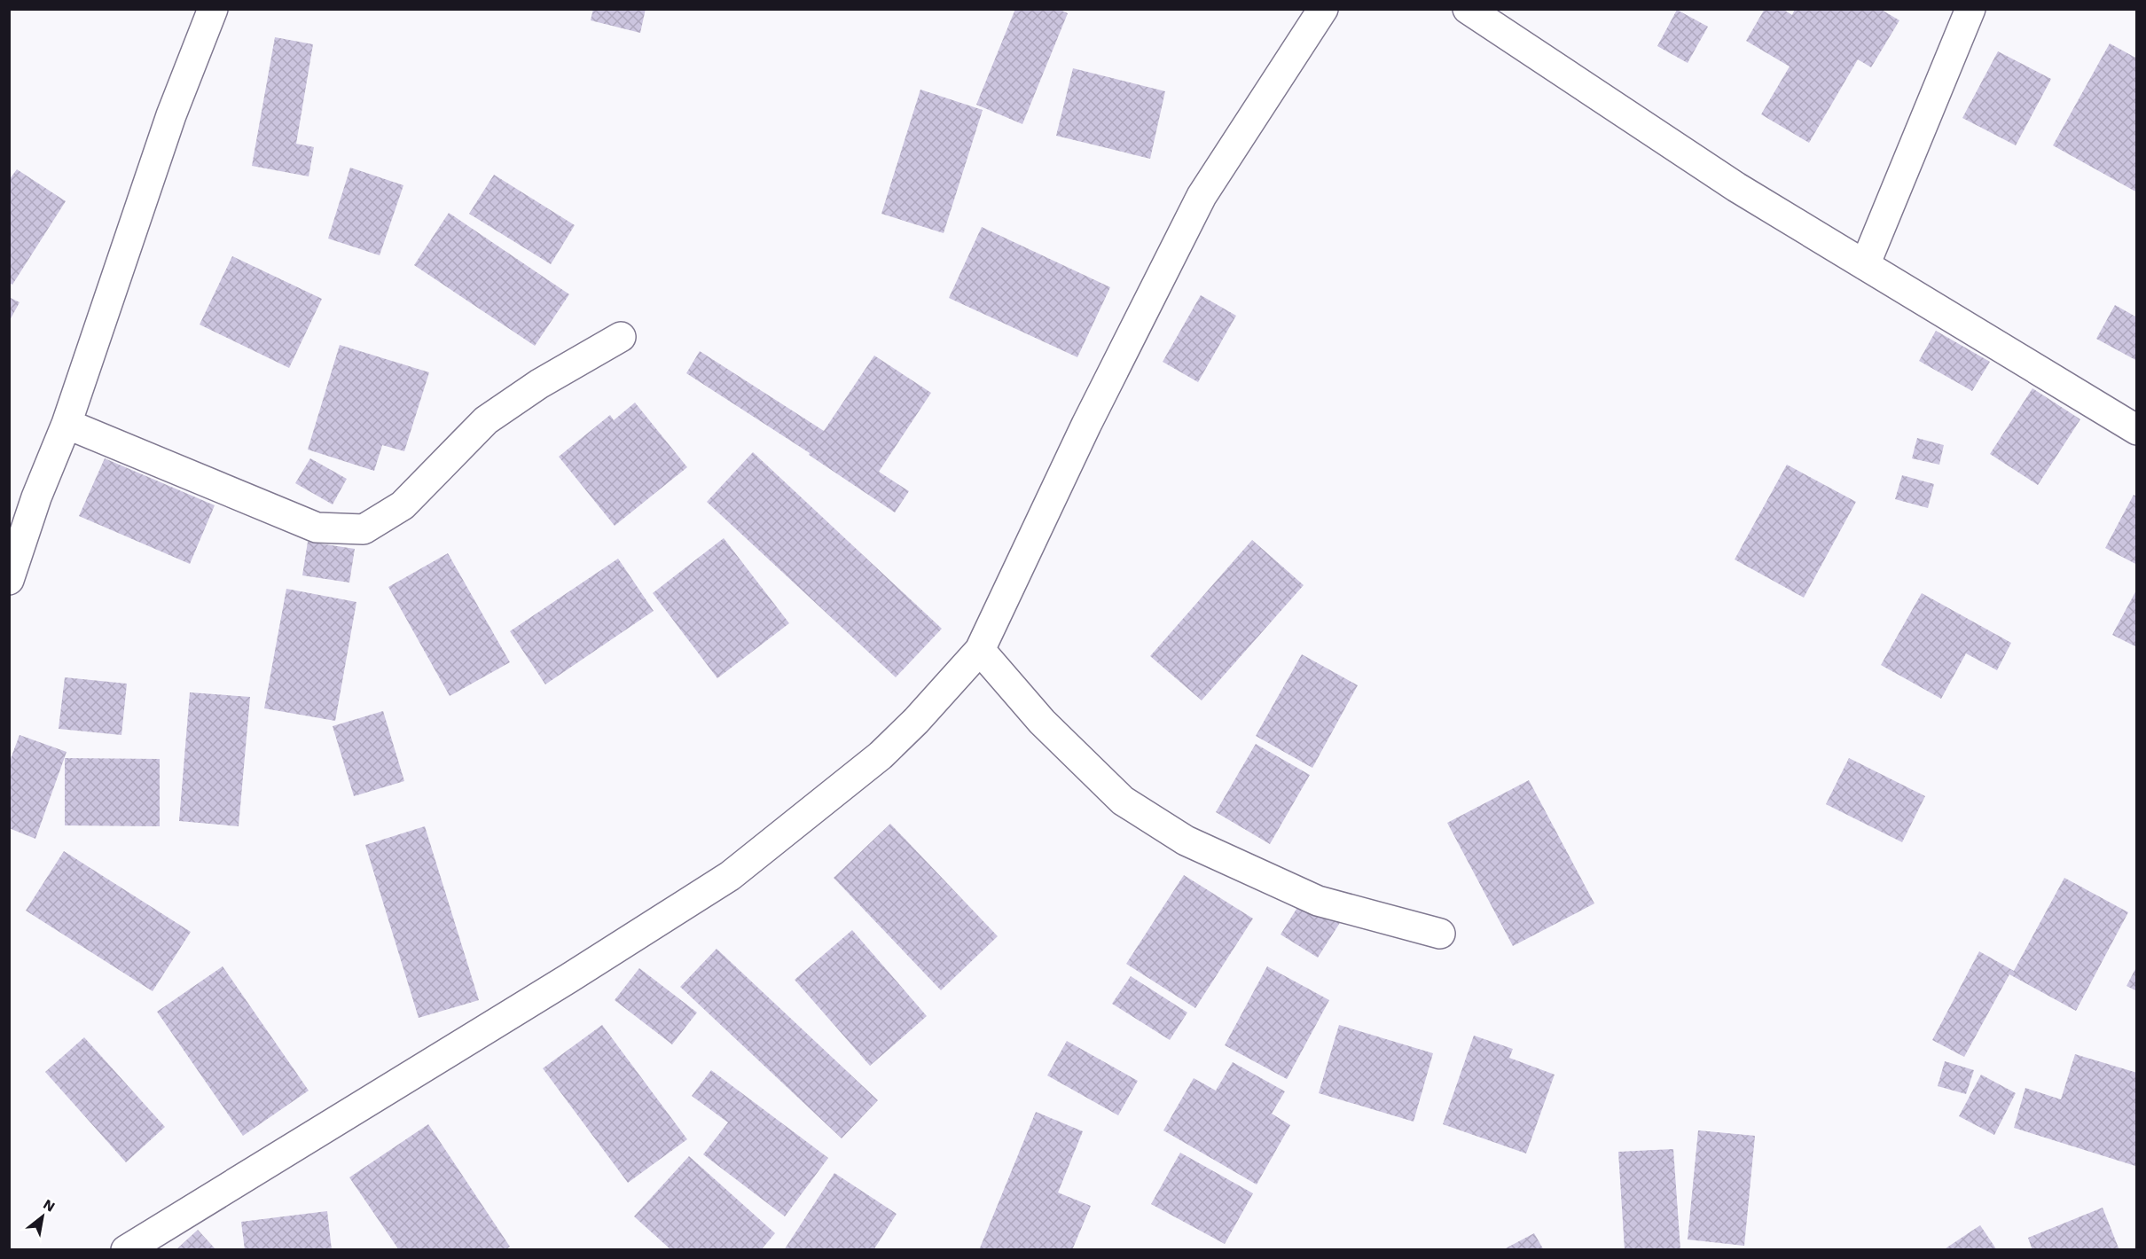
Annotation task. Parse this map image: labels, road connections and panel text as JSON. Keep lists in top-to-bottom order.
{
  "north": "top right"
}
